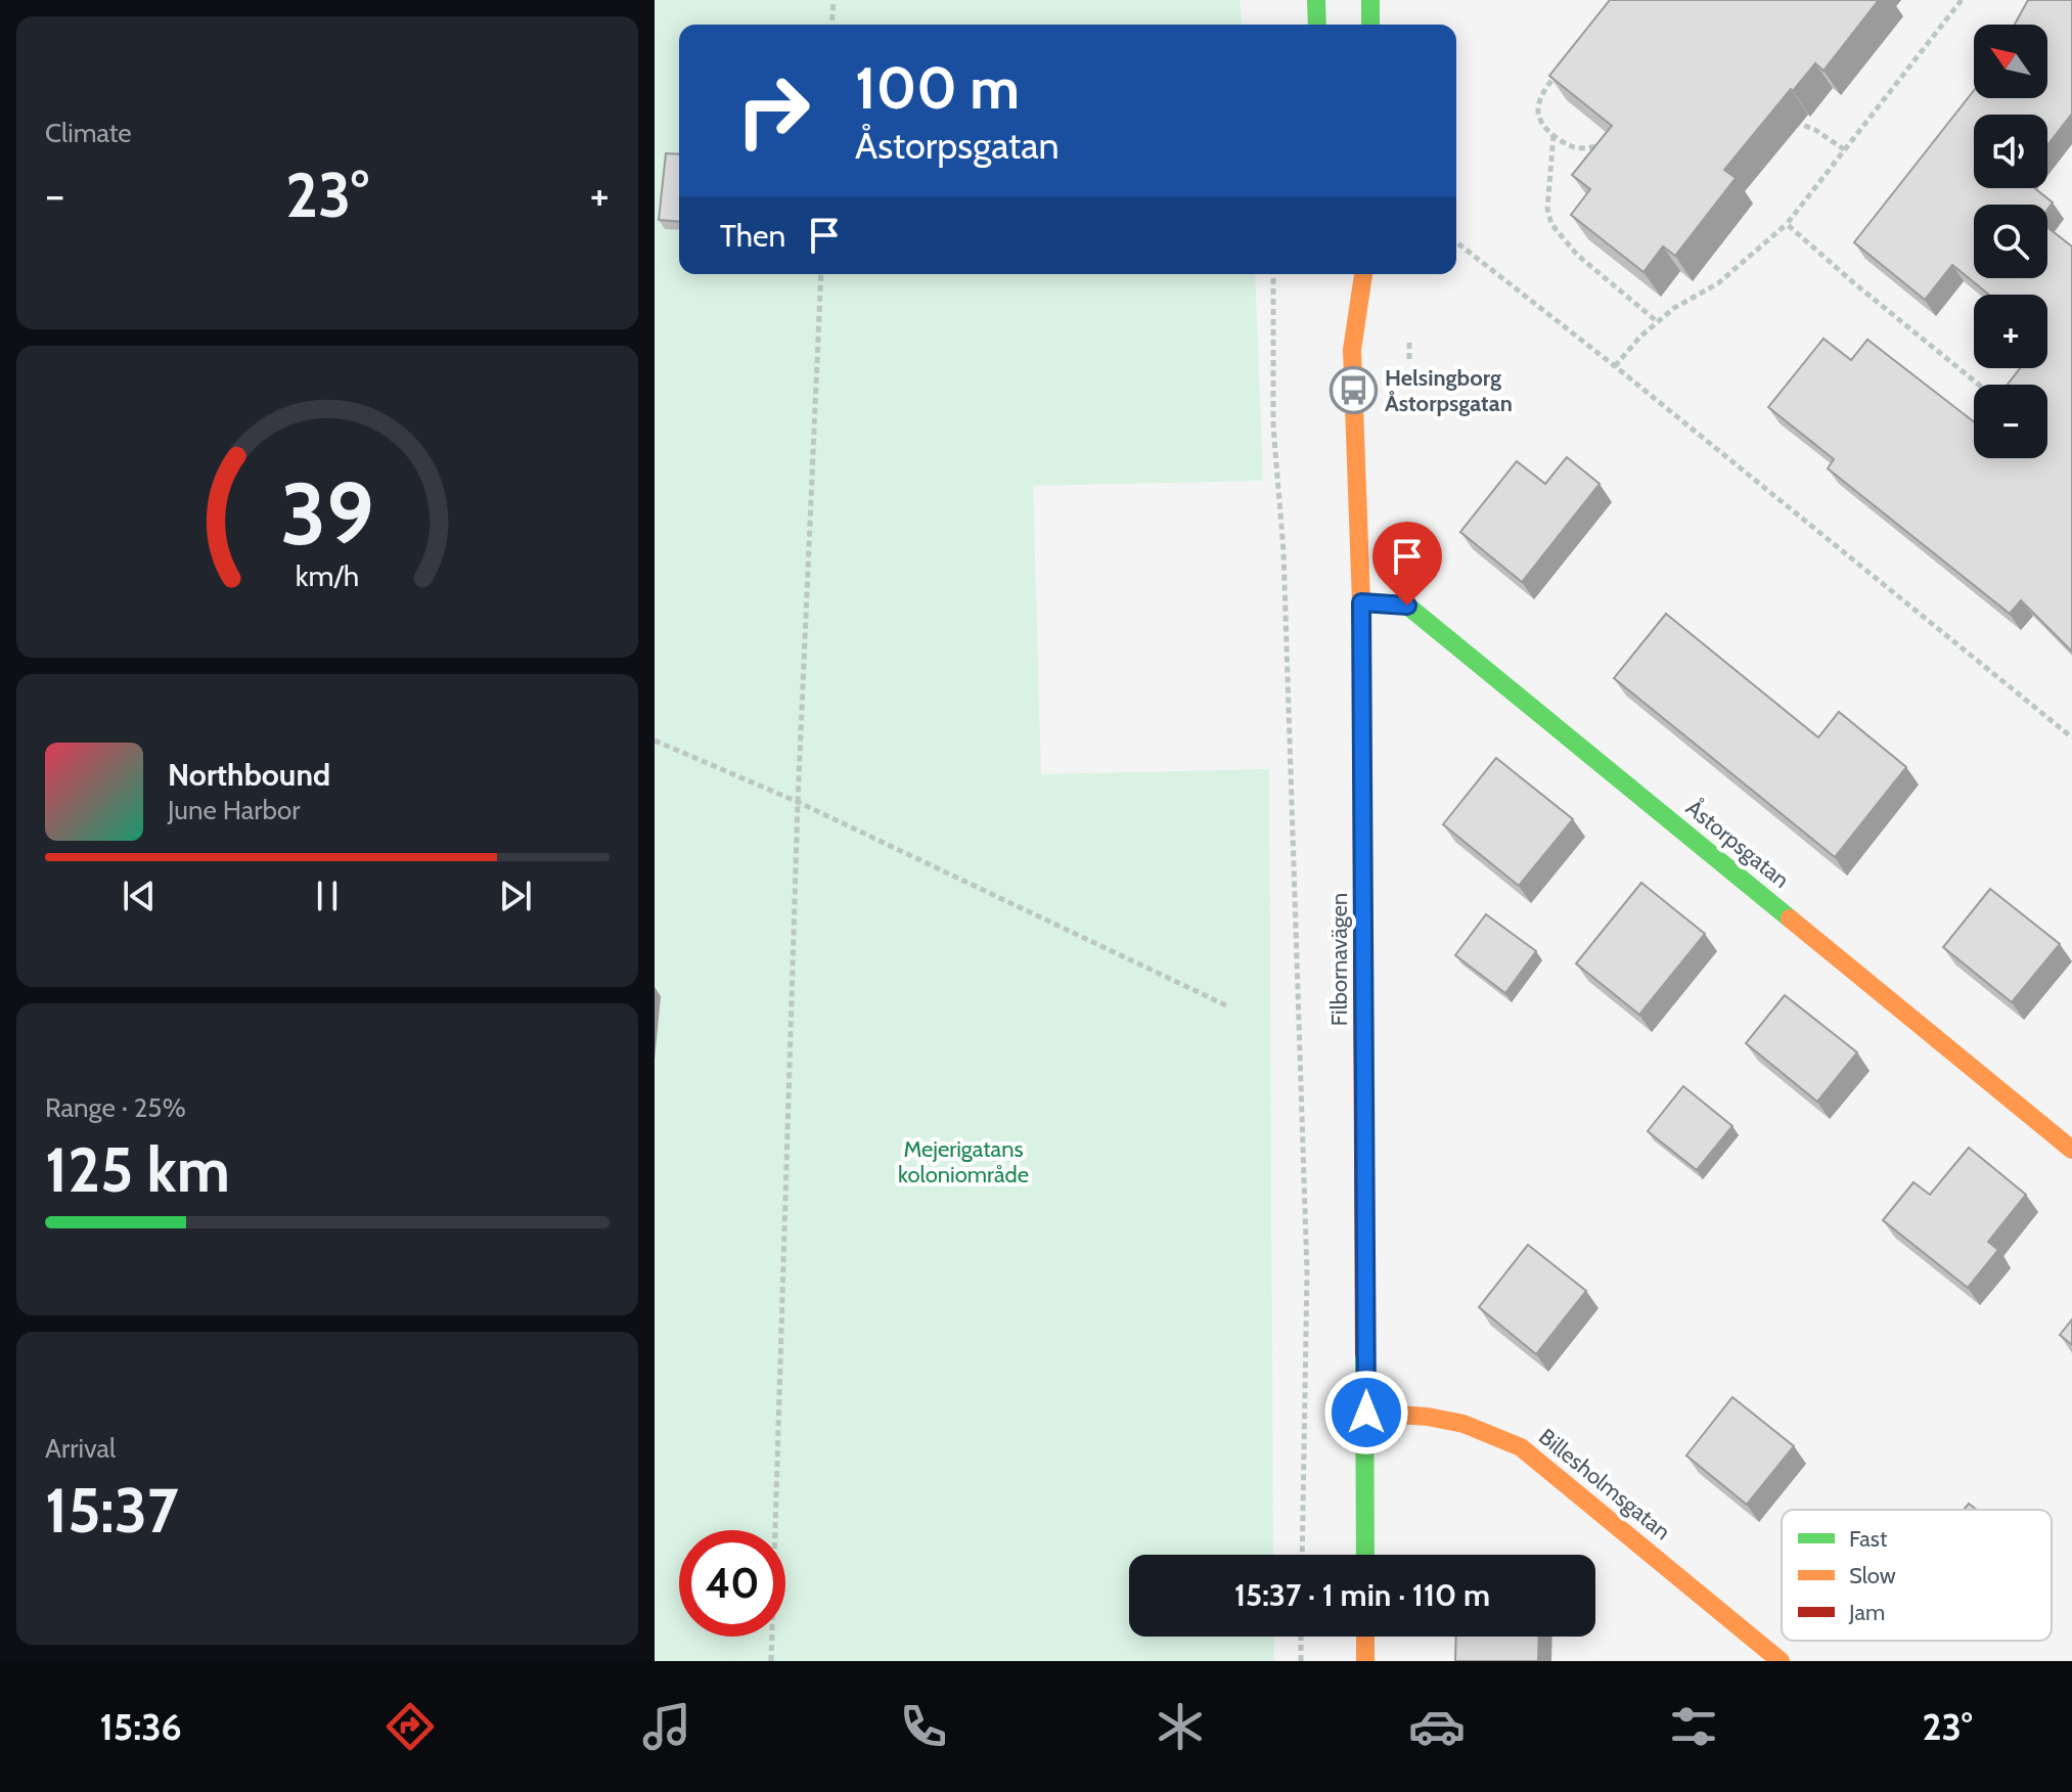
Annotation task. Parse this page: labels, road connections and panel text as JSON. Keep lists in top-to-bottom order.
{
  "streets": {
    "street": ["Åstorpsgatan", "Filbornavägen", "Billesholmsgatan"]
  },
  "crossings": [
    ["Åstorpsgatan", "Filbornavägen"],
    ["Filbornavägen", "Billesholmsgatan"]
  ],
  "parks": ["Mejerigatans koloniområde"],
  "places": {
    "bus stop": ["Helsingborg Åstorpsgatan"]
  },
  "legend": ["Fast", "Slow", "Jam"],
  "north": "top left",
  "page": {
    "tile": [
      "Climate",
      ["Range · 25%", "125 km"],
      ["Arrival", "15:37"]
    ],
    "map_buttons": ["+", "−"],
    "turn": ["100 m", "Åstorpsgatan"],
    "heat": ["−", "23°", "+"],
    "then": "Then",
    "song": ["Northbound", "June Harbor"],
    "limit": "40",
    "trip": "15:37 · 1 min · 110 m",
    "tabs": ["15:36", "23°"],
    "gauge": ["39", "km/h"]
  }
}
